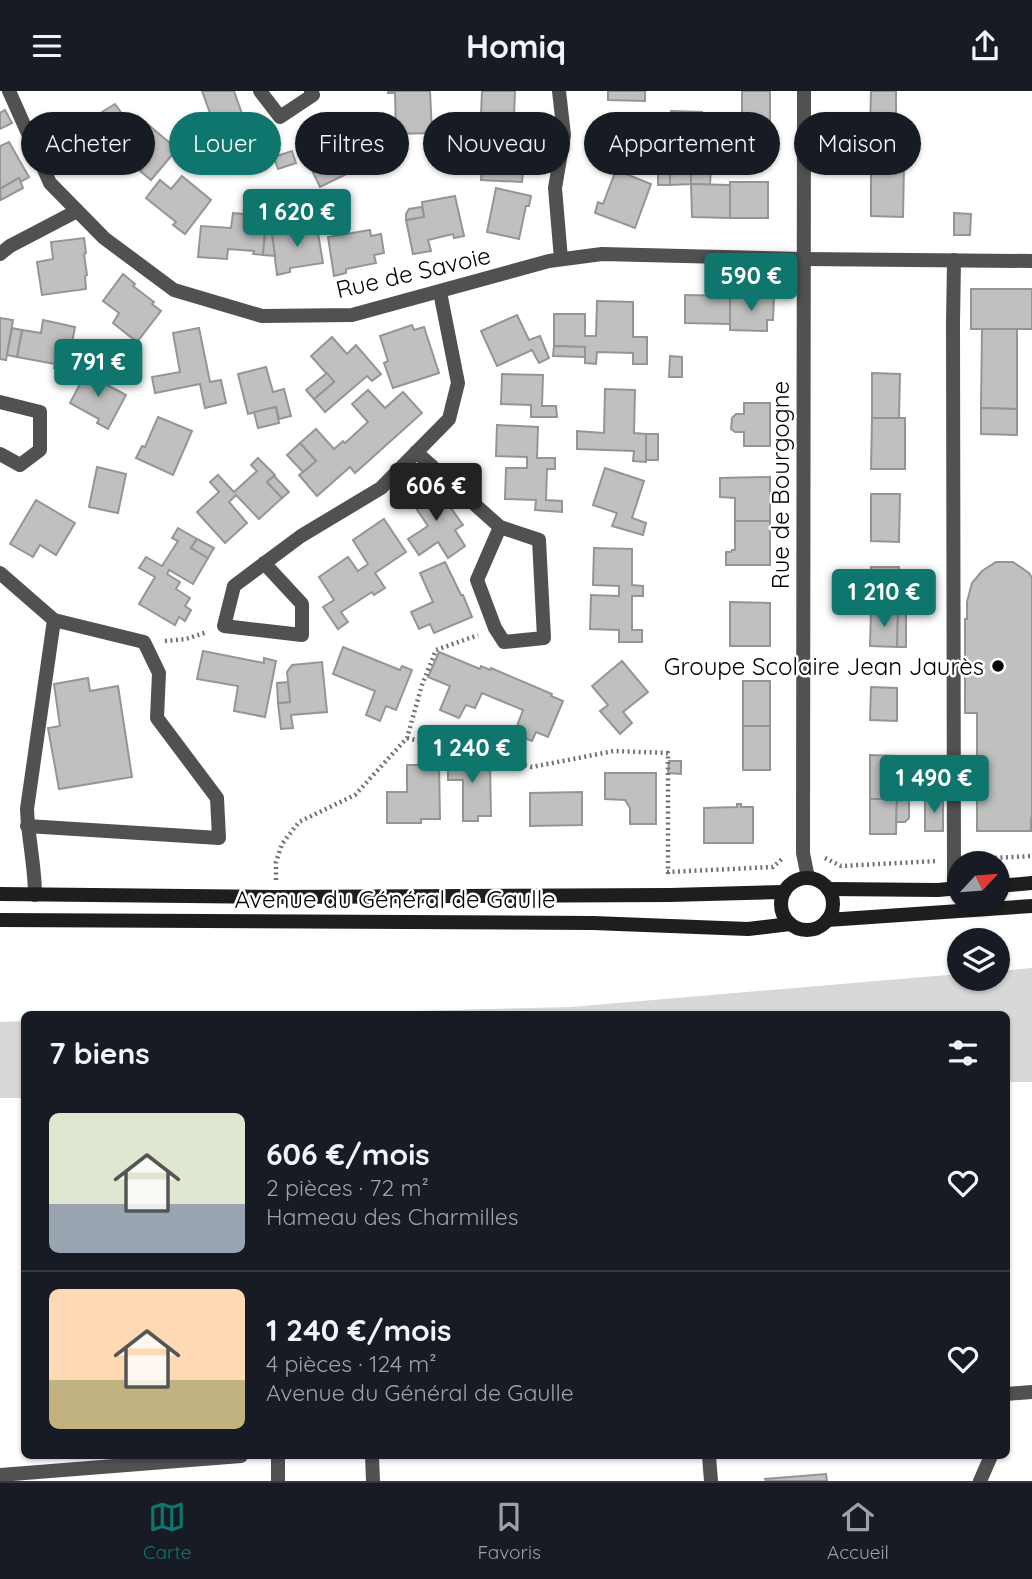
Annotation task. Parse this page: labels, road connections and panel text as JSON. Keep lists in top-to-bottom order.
{
  "streets": {
    "main road": ["Avenue du Général de Gaulle"],
    "street": ["Rue de Savoie", "Rue de Bourgogne"]
  },
  "crossings": [
    ["Rue de Savoie", "Rue de Bourgogne"],
    ["Rue de Bourgogne", "Avenue du Général de Gaulle"]
  ],
  "places": ["Groupe Scolaire Jean Jaurès"],
  "north": "top right",
  "page": {
    "header": "Homiq",
    "chip": [
      "Acheter",
      "Louer",
      "Filtres",
      "Nouveau",
      "Appartement",
      "Maison"
    ],
    "price": [
      "1 620 €",
      "590 €",
      "791 €",
      "606 €",
      "1 210 €",
      "1 240 €",
      "1 490 €"
    ],
    "heading": "7 biens",
    "list": [
      {
        "name": "606 €/mois",
        "note": "2 pièces · 72 m² · Hameau des Charmilles"
      },
      {
        "name": "1 240 €/mois",
        "note": "4 pièces · 124 m² · Avenue du Général de Gaulle"
      }
    ],
    "tabs": ["Carte", "Favoris", "Accueil"]
  }
}
